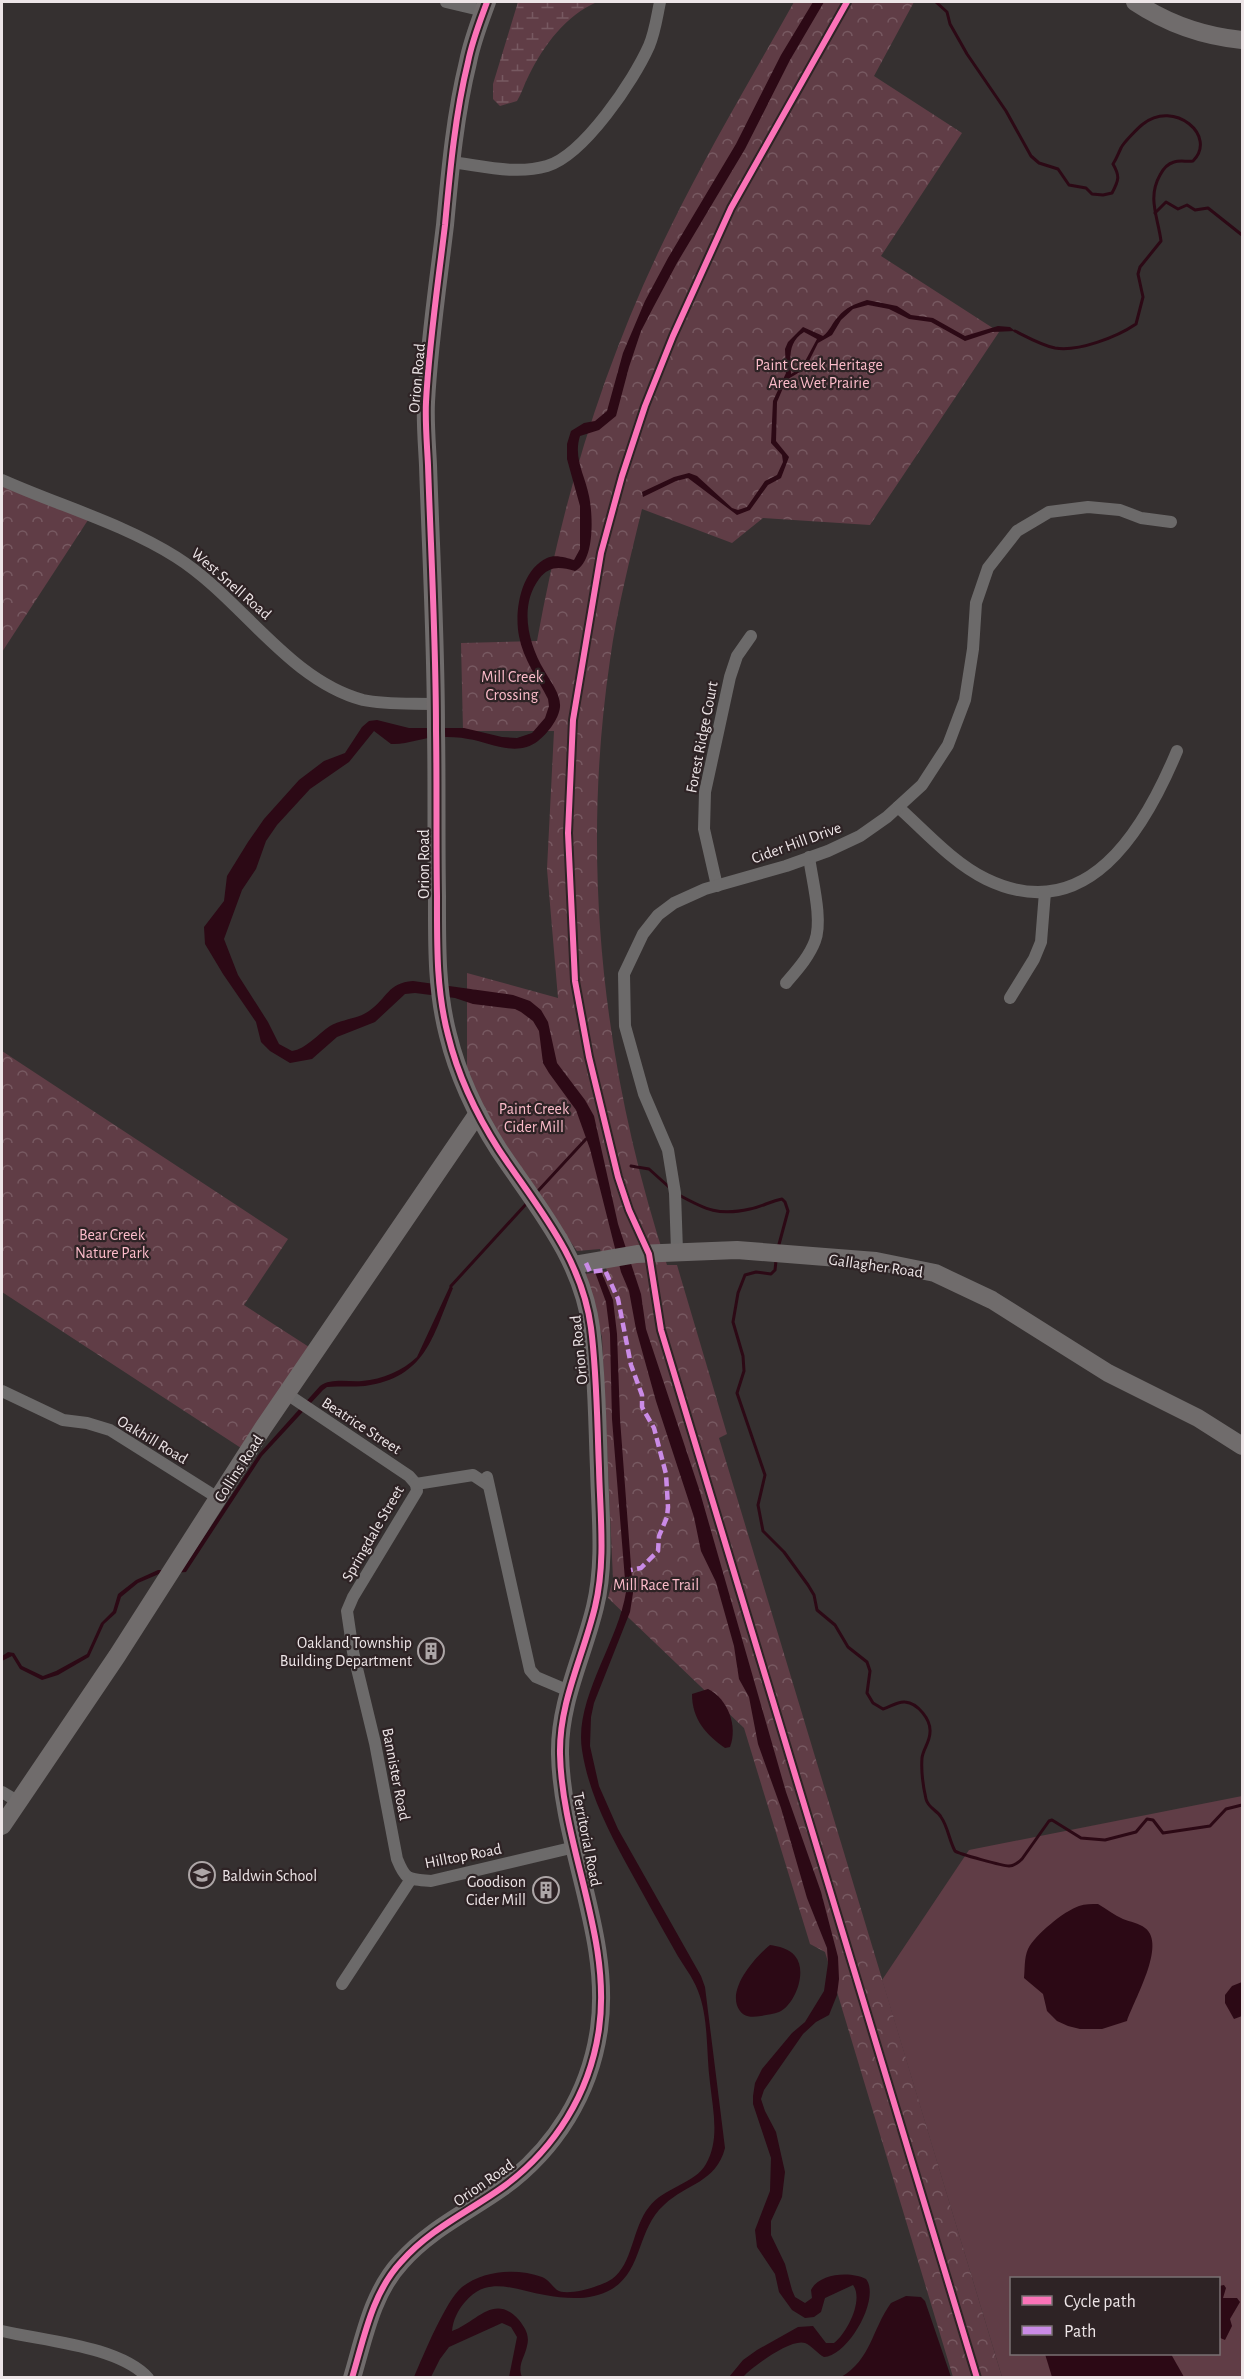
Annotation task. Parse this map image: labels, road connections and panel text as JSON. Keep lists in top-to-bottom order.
{
  "streets": {
    "street": [
      "Orion Road",
      "West Snell Road",
      "Forest Ridge Court",
      "Cider Hill Drive",
      "Gallagher Road",
      "Beatrice Street",
      "Oakhill Road",
      "Collins Road",
      "Springdale Street",
      "Bannister Road",
      "Territorial Road",
      "Hilltop Road"
    ]
  },
  "crossings": [
    ["Orion Road", "West Snell Road"],
    ["Orion Road", "Gallagher Road"],
    ["Orion Road", "Collins Road"],
    ["Orion Road", "Springdale Street"],
    ["Orion Road", "Territorial Road"],
    ["Forest Ridge Court", "Cider Hill Drive"],
    ["Cider Hill Drive", "Gallagher Road"],
    ["Beatrice Street", "Collins Road"],
    ["Beatrice Street", "Springdale Street"],
    ["Oakhill Road", "Collins Road"],
    ["Springdale Street", "Bannister Road"],
    ["Springdale Street", "Territorial Road"],
    ["Bannister Road", "Hilltop Road"],
    ["Territorial Road", "Hilltop Road"]
  ],
  "parks": [
    "Paint Creek Heritage Area Wet Prairie",
    "Mill Creek Crossing",
    "Paint Creek Cider Mill",
    "Bear Creek Nature Park",
    "Mill Race Trail"
  ],
  "places": {
    "building": ["Oakland Township Building Department", "Goodison Cider Mill"],
    "school or university": ["Baldwin School"]
  },
  "legend": ["Cycle path", "Path"]
}
